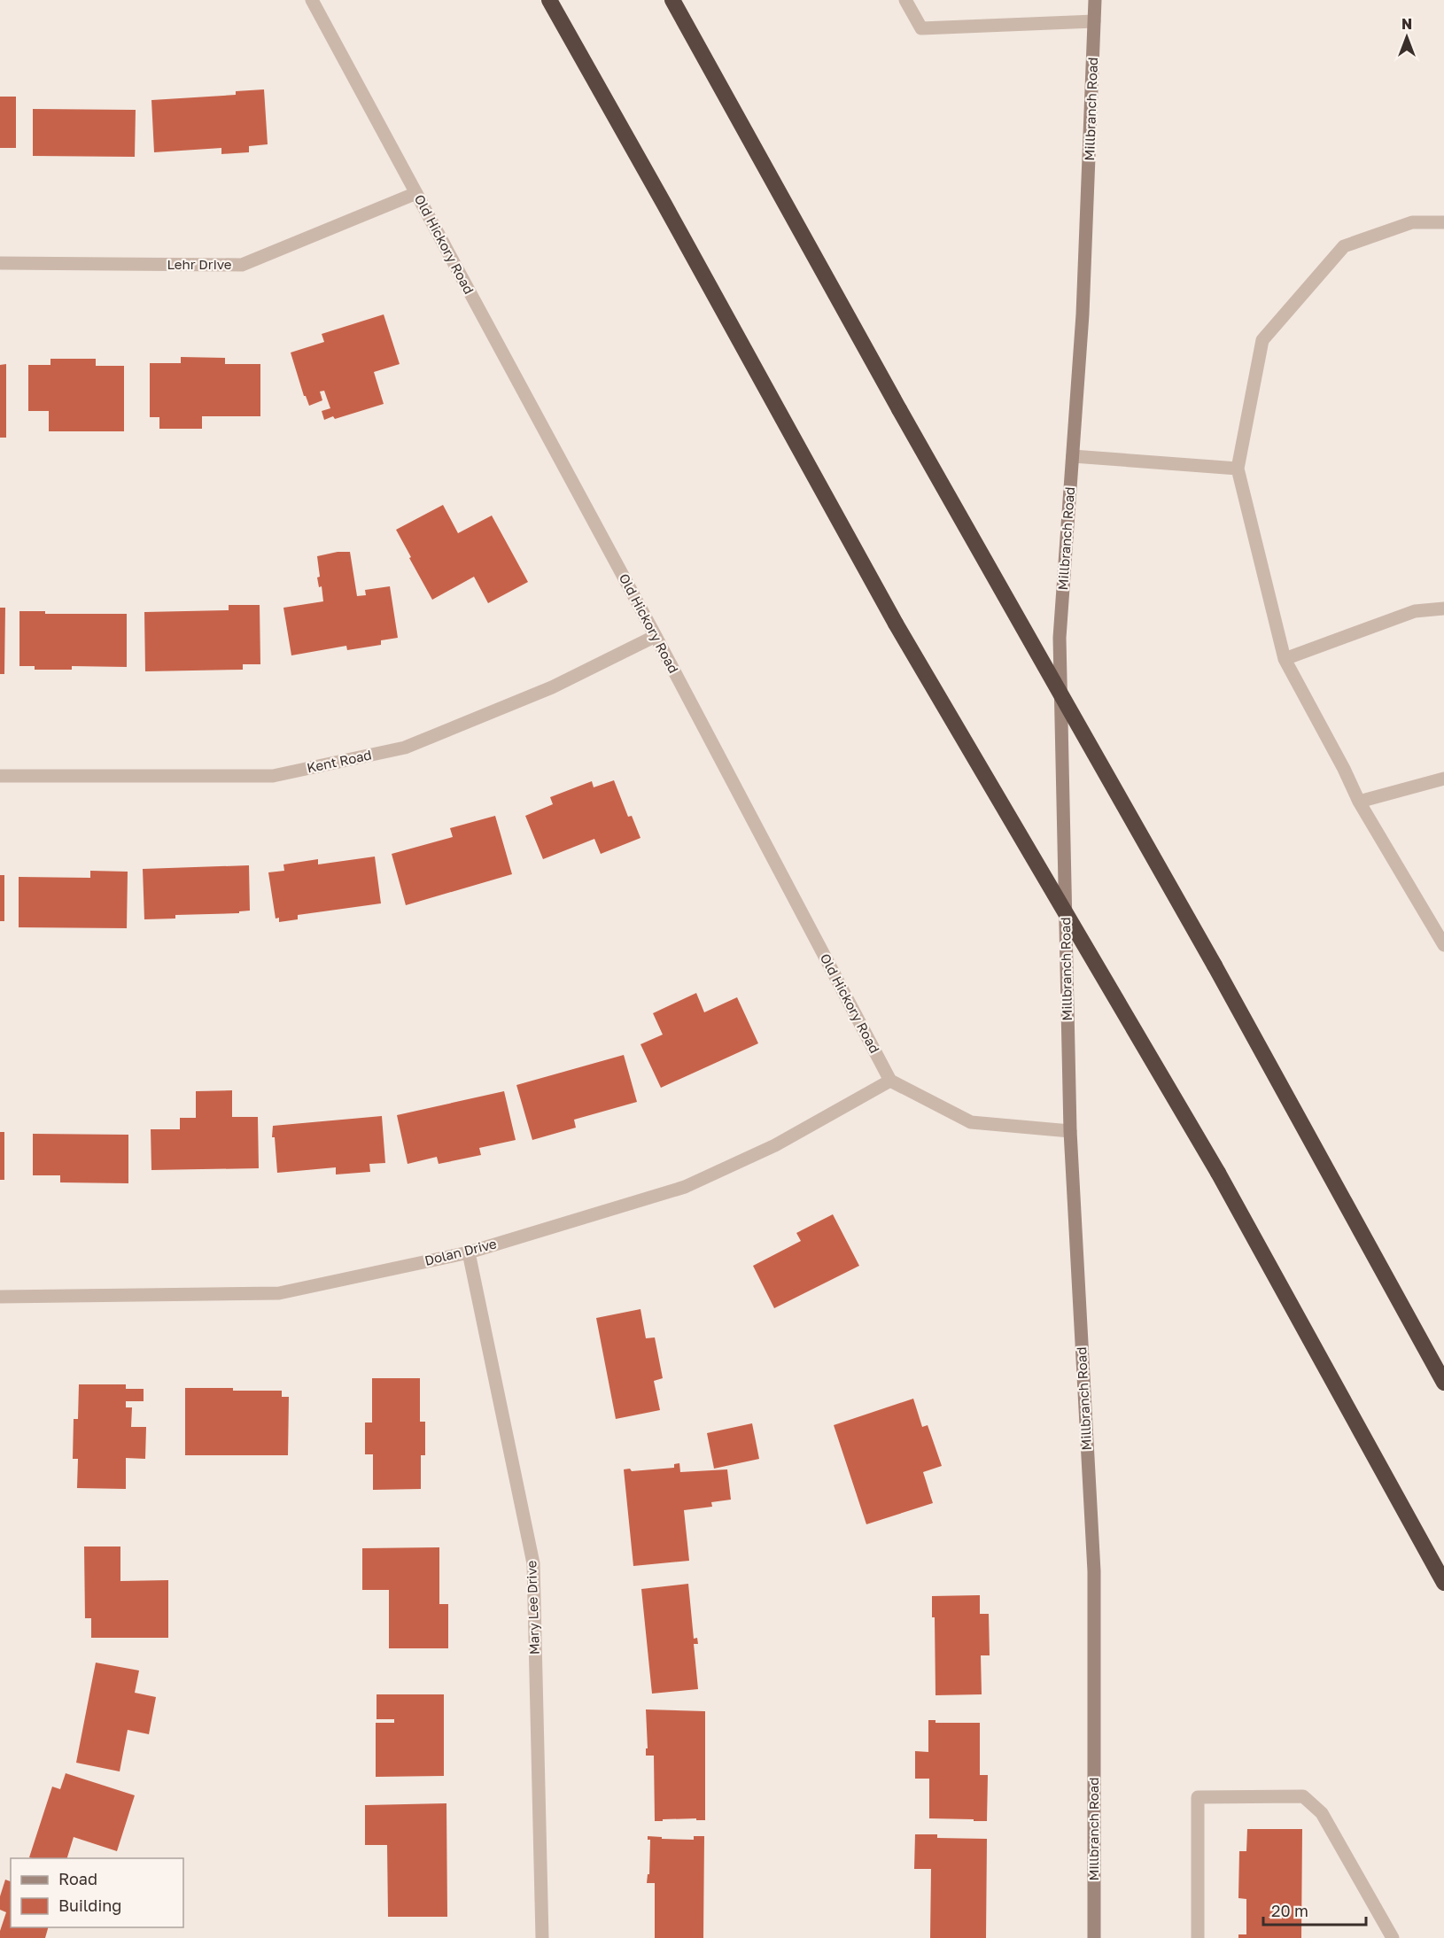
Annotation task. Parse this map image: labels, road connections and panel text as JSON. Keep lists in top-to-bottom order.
{
  "streets": {
    "main road": ["Millbranch Road"],
    "street": [
      "Old Hickory Road",
      "Lehr Drive",
      "Kent Road",
      "Dolan Drive",
      "Mary Lee Drive"
    ]
  },
  "crossings": [
    ["Old Hickory Road", "Lehr Drive"],
    ["Old Hickory Road", "Kent Road"],
    ["Old Hickory Road", "Dolan Drive"],
    ["Dolan Drive", "Mary Lee Drive"]
  ],
  "legend": ["Road", "Building"],
  "scale_bar": "20 m",
  "north": "top"
}
